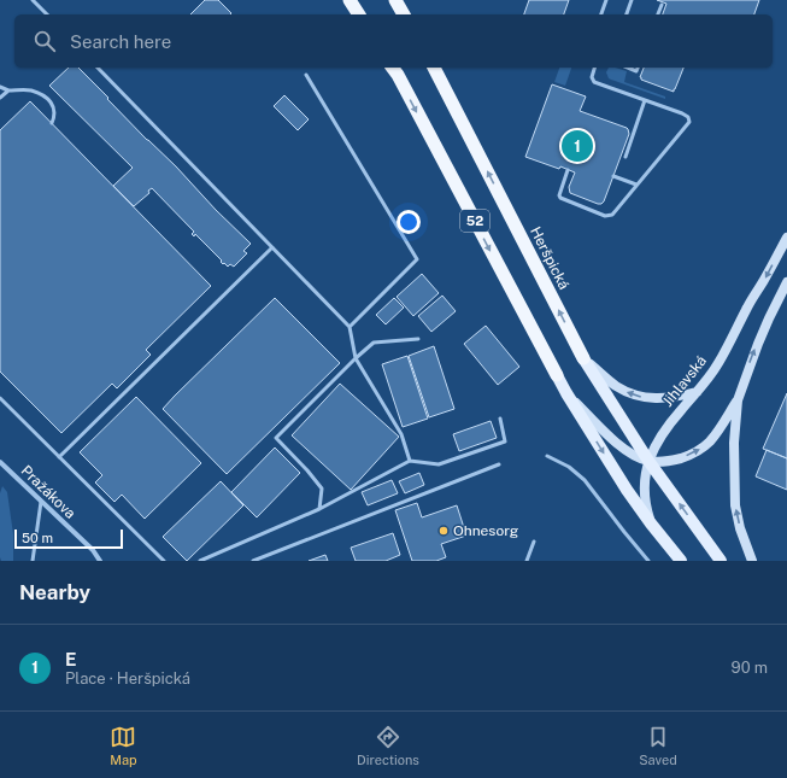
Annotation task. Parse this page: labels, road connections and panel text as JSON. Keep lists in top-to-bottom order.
{
  "streets": {
    "highway": ["52", "Heršpická"],
    "main road": ["Jihlavská"],
    "street": ["Pražákova"]
  },
  "crossings": [
    ["Heršpická", "Jihlavská"]
  ],
  "places": ["Ohnesorg"],
  "scale_bar": "50 m",
  "page": {
    "search": "Search here",
    "pins": "1",
    "scale": "50 m",
    "heading": "Nearby",
    "list": [
      {
        "mark": "1",
        "name": "E",
        "note": "Place · Heršpická",
        "value": "90 m"
      }
    ],
    "nav": ["Map", "Directions", "Saved"]
  }
}
